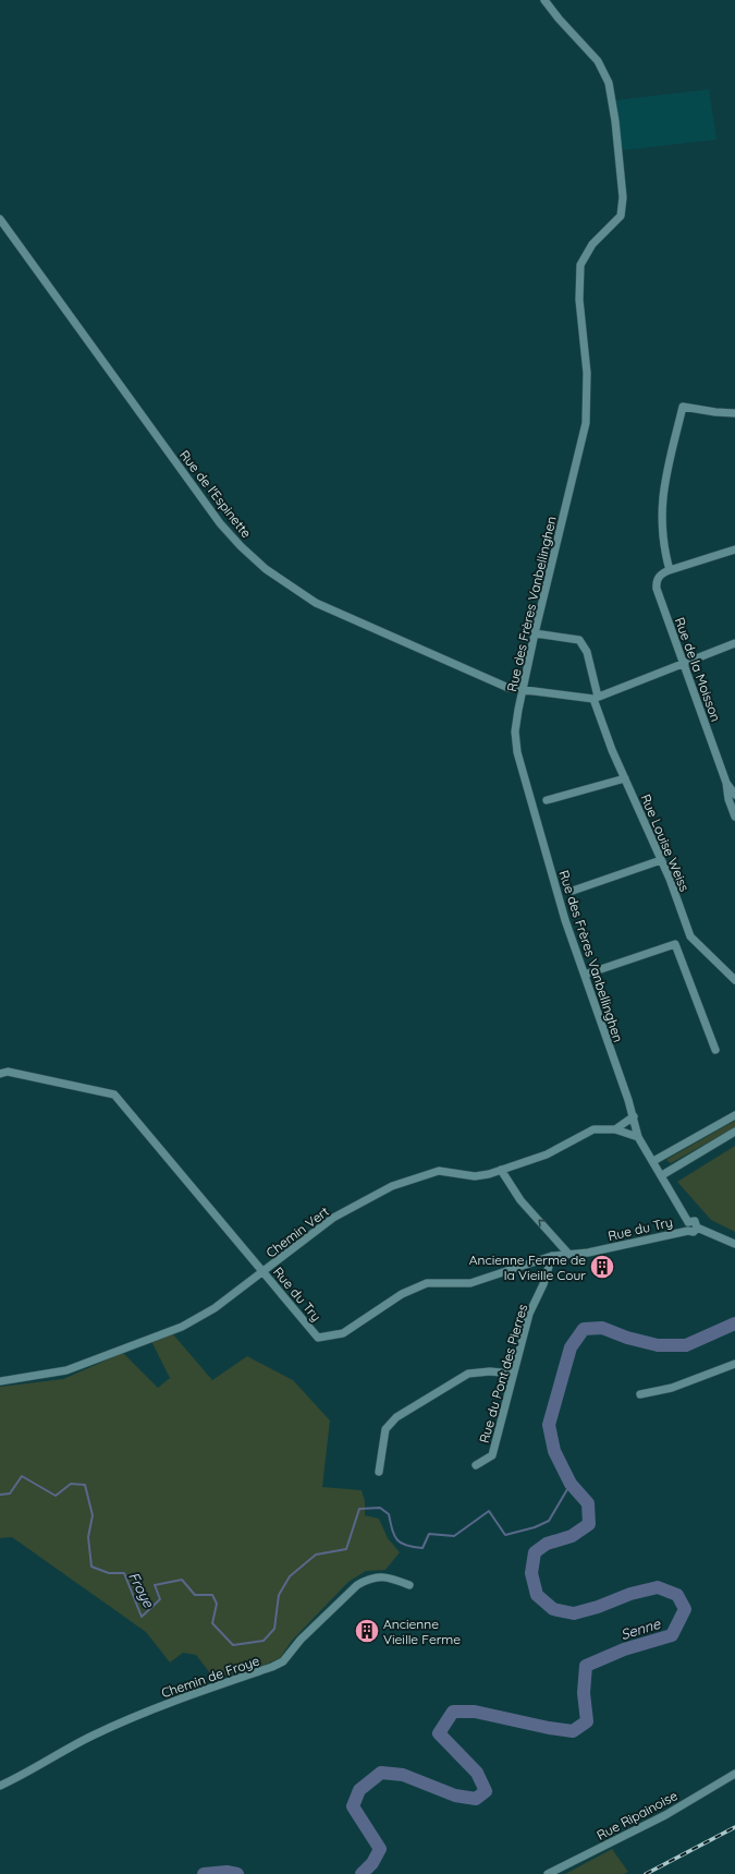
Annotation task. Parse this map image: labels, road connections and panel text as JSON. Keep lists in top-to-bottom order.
{
  "streets": {
    "street": [
      "Rue de l'Espinette",
      "Rue des Frères Vanbellinghen",
      "Rue de la Moisson",
      "Rue Louise Weiss",
      "Rue du Try",
      "Chemin Vert",
      "Rue du Pont des Pierres",
      "Chemin de Froye",
      "Rue Ripainoise"
    ]
  },
  "crossings": [
    ["Rue de l'Espinette", "Rue des Frères Vanbellinghen"],
    ["Rue de l'Espinette", "Rue Louise Weiss"],
    ["Rue des Frères Vanbellinghen", "Rue Louise Weiss"],
    ["Rue des Frères Vanbellinghen", "Rue du Try"],
    ["Rue des Frères Vanbellinghen", "Chemin Vert"],
    ["Rue du Try", "Chemin Vert"],
    ["Rue du Try", "Rue du Pont des Pierres"]
  ],
  "water": ["Froye", "Senne"],
  "places": {
    "building": ["Ancienne Ferme de la Vieille Cour", "Ancienne Vieille Ferme"]
  }
}
